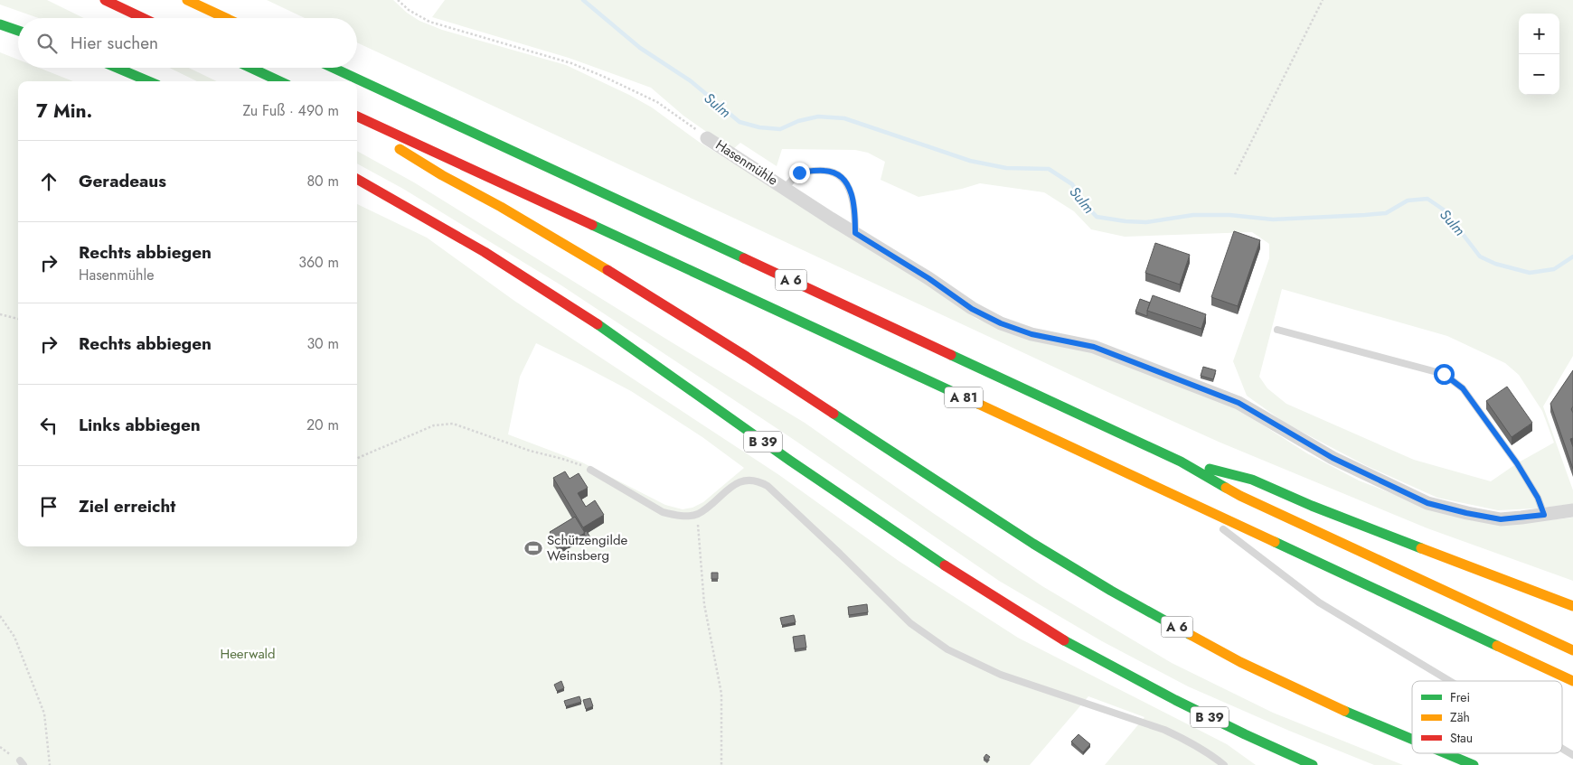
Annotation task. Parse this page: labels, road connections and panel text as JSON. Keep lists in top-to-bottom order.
{
  "streets": {
    "main road": ["A 6", "A 81", "B 39"],
    "street": ["Hasenmühle"]
  },
  "water": ["Sulm"],
  "parks": ["Heerwald"],
  "places": {
    "sports": ["Schützengilde Weinsberg"]
  },
  "legend": ["Frei", "Zäh", "Stau"],
  "page": {
    "map_buttons": ["+", "−"],
    "search": "Hier suchen",
    "heading": ["7 Min.", "Zu Fuß · 490 m"],
    "list": [
      ["Geradeaus", "80 m"],
      ["Rechts abbiegen", "Hasenmühle", "360 m"],
      ["Rechts abbiegen", "30 m"],
      ["Links abbiegen", "20 m"],
      "Ziel erreicht"
    ]
  }
}
